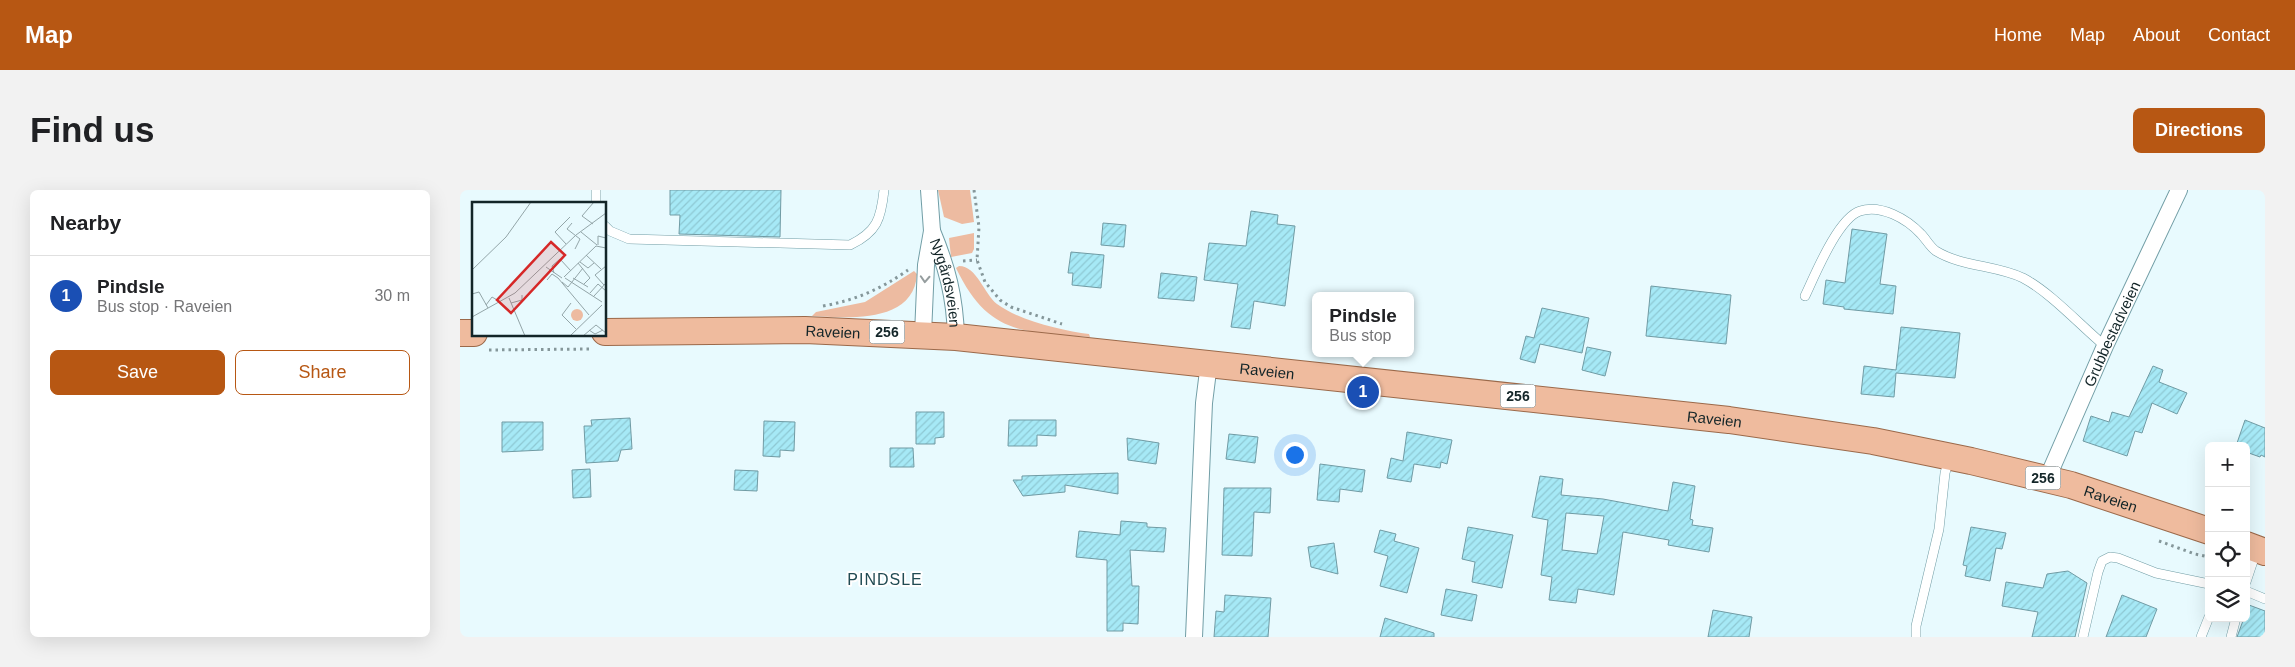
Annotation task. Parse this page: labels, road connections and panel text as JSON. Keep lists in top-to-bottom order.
{
  "streets": {
    "main road": ["Raveien", "256"],
    "street": ["Nygårdsveien", "Grubbestadveien"]
  },
  "crossings": [
    ["Nygårdsveien", "Raveien"],
    ["Raveien", "Grubbestadveien"]
  ],
  "districts": ["PINDSLE"],
  "page": {
    "header": "Map",
    "nav": [
      "Home",
      "Map",
      "About",
      "Contact"
    ],
    "buttons": [
      "Directions",
      ["Save", "Share"]
    ],
    "title": "Find us",
    "heading": "Nearby",
    "list": [
      {
        "mark": "1",
        "name": "Pindsle",
        "note": "Bus stop · Raveien",
        "value": "30 m"
      }
    ],
    "popup": ["Pindsle", "Bus stop"],
    "pins": "1",
    "map_buttons": ["+", "−"]
  }
}
